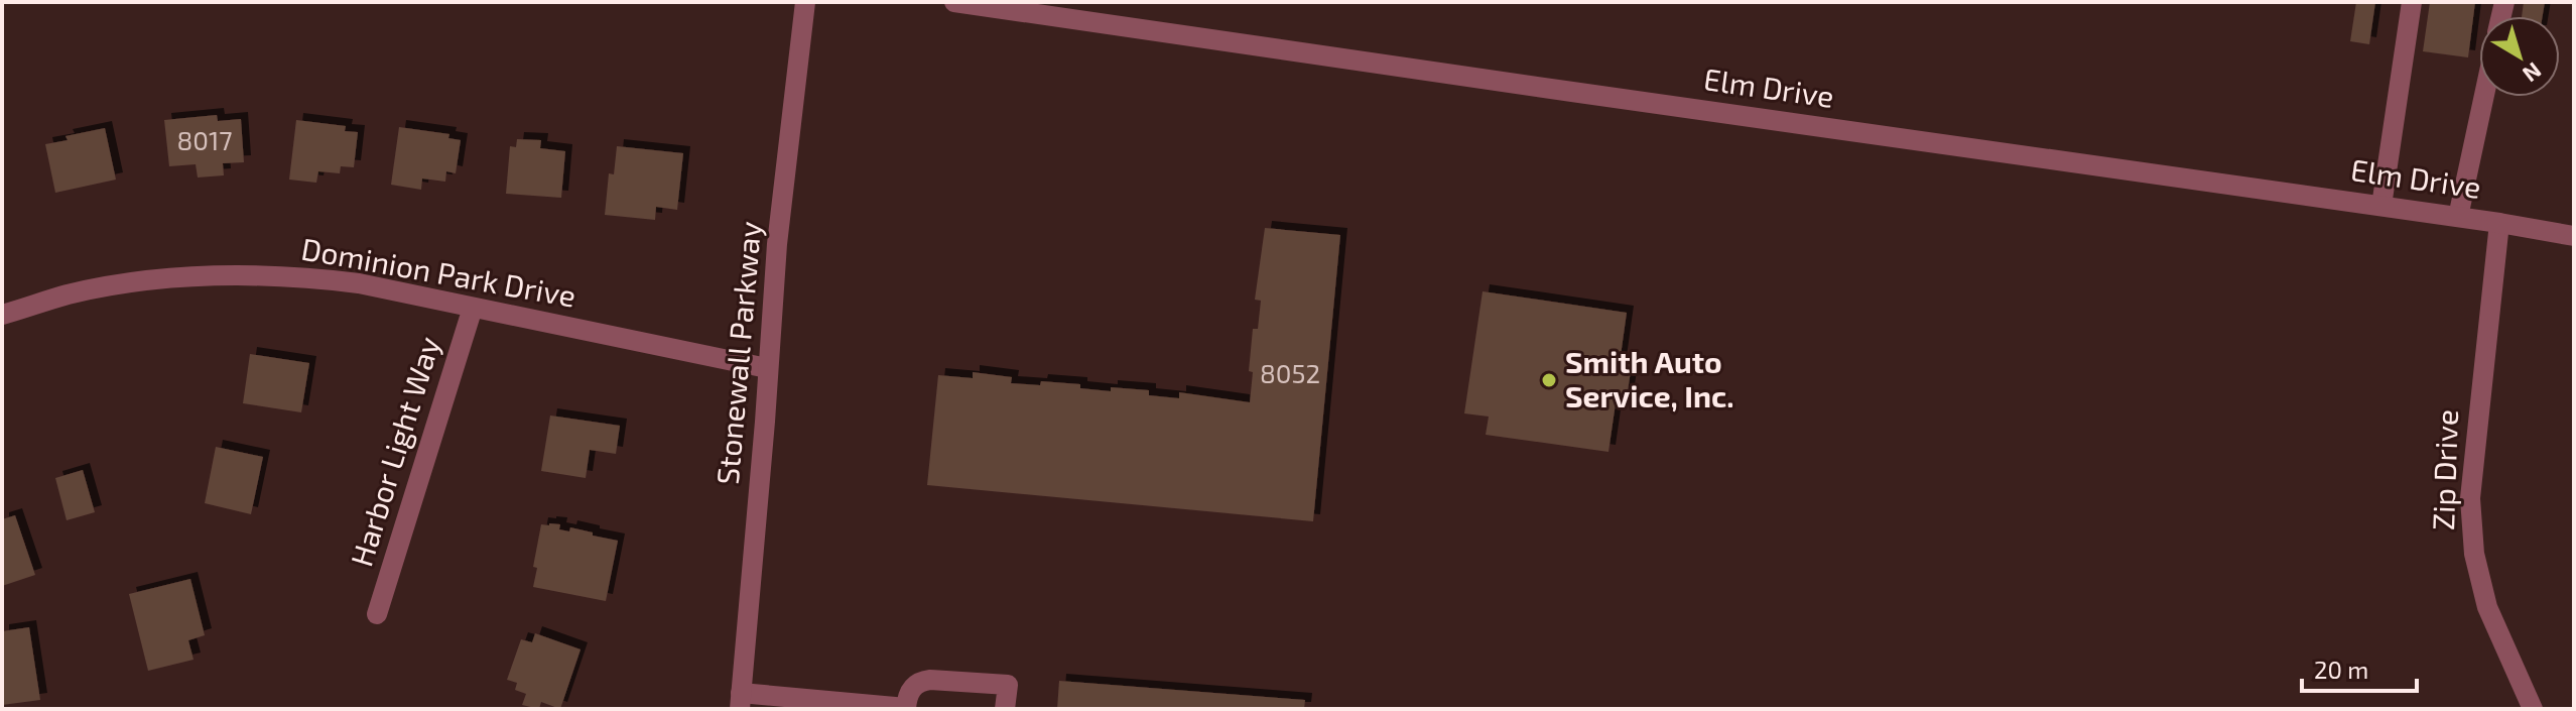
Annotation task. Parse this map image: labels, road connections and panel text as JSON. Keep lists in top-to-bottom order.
{
  "streets": {
    "street": [
      "Elm Drive",
      "Dominion Park Drive",
      "Stonewall Parkway",
      "Harbor Light Way",
      "Zip Drive"
    ]
  },
  "crossings": [
    ["Elm Drive", "Zip Drive"],
    ["Dominion Park Drive", "Stonewall Parkway"],
    ["Dominion Park Drive", "Harbor Light Way"]
  ],
  "places": ["Smith Auto Service, Inc."],
  "house_numbers": ["8017", "8052"],
  "scale_bar": "20 m",
  "north": "bottom right"
}
